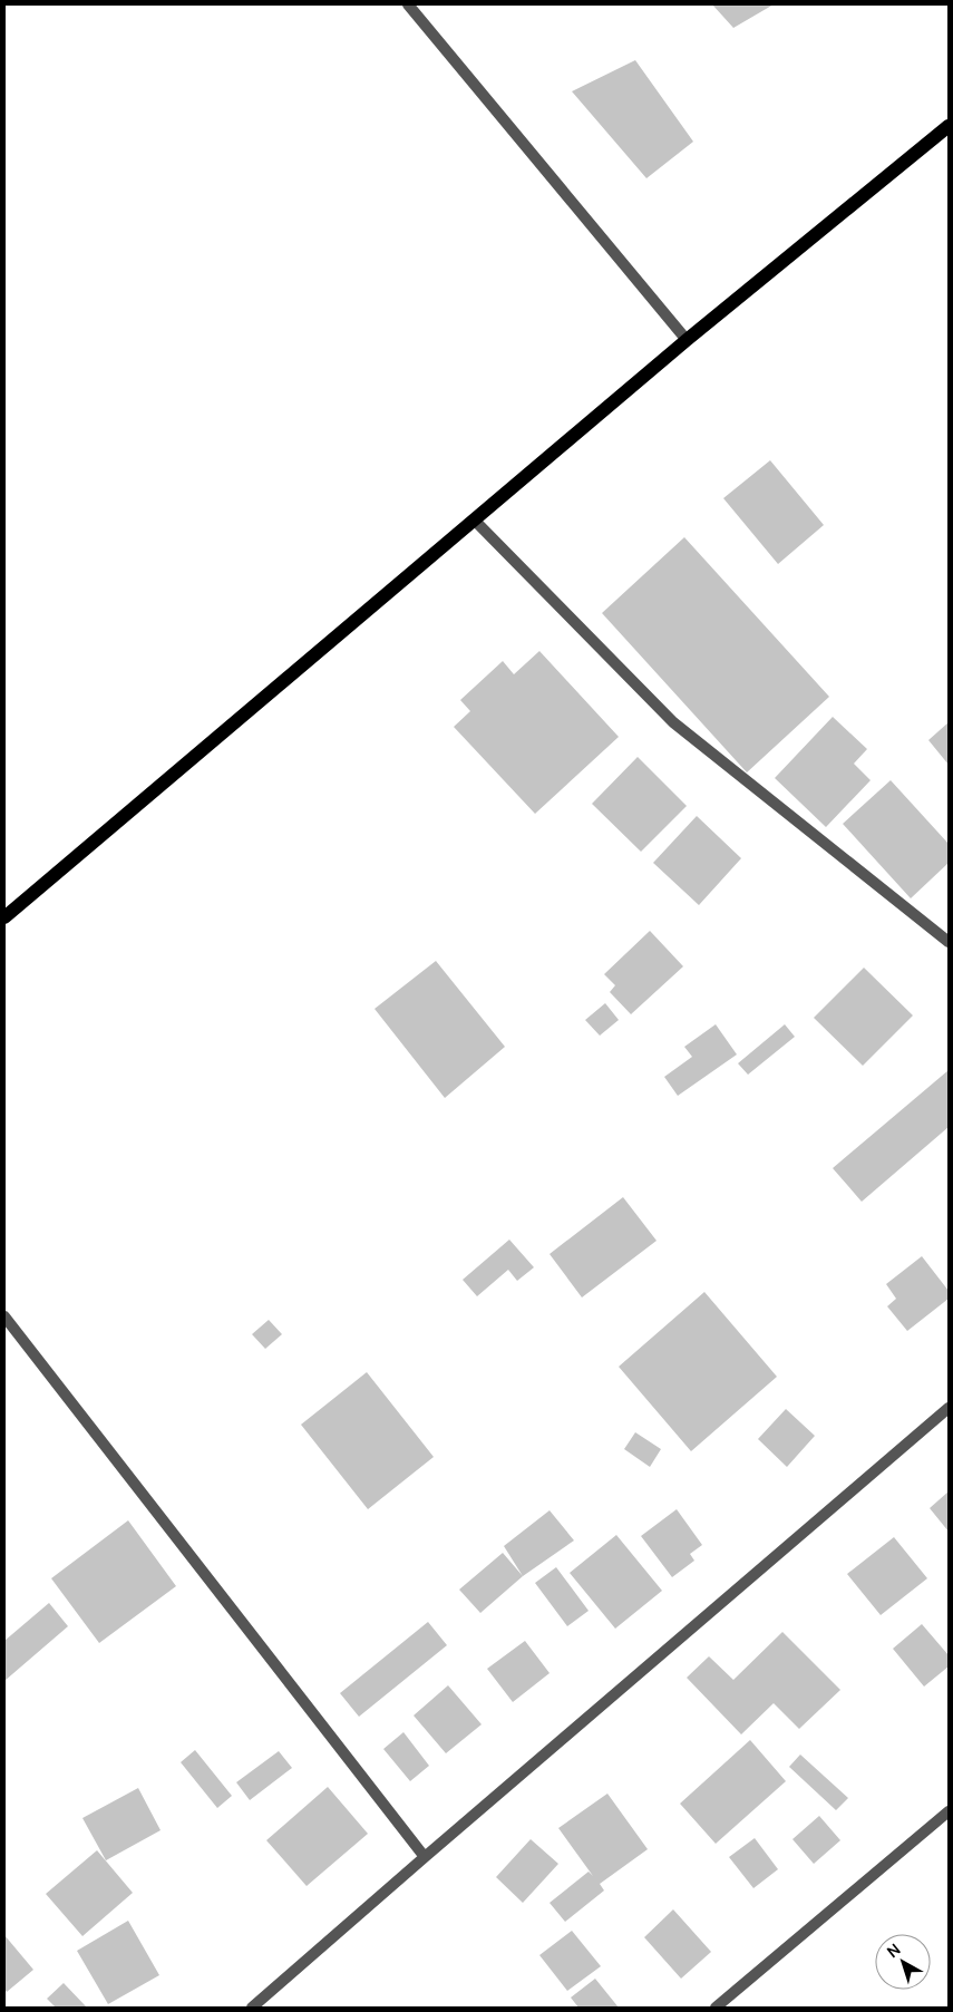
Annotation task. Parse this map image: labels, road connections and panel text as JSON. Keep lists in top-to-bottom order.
{
  "north": "top left"
}
